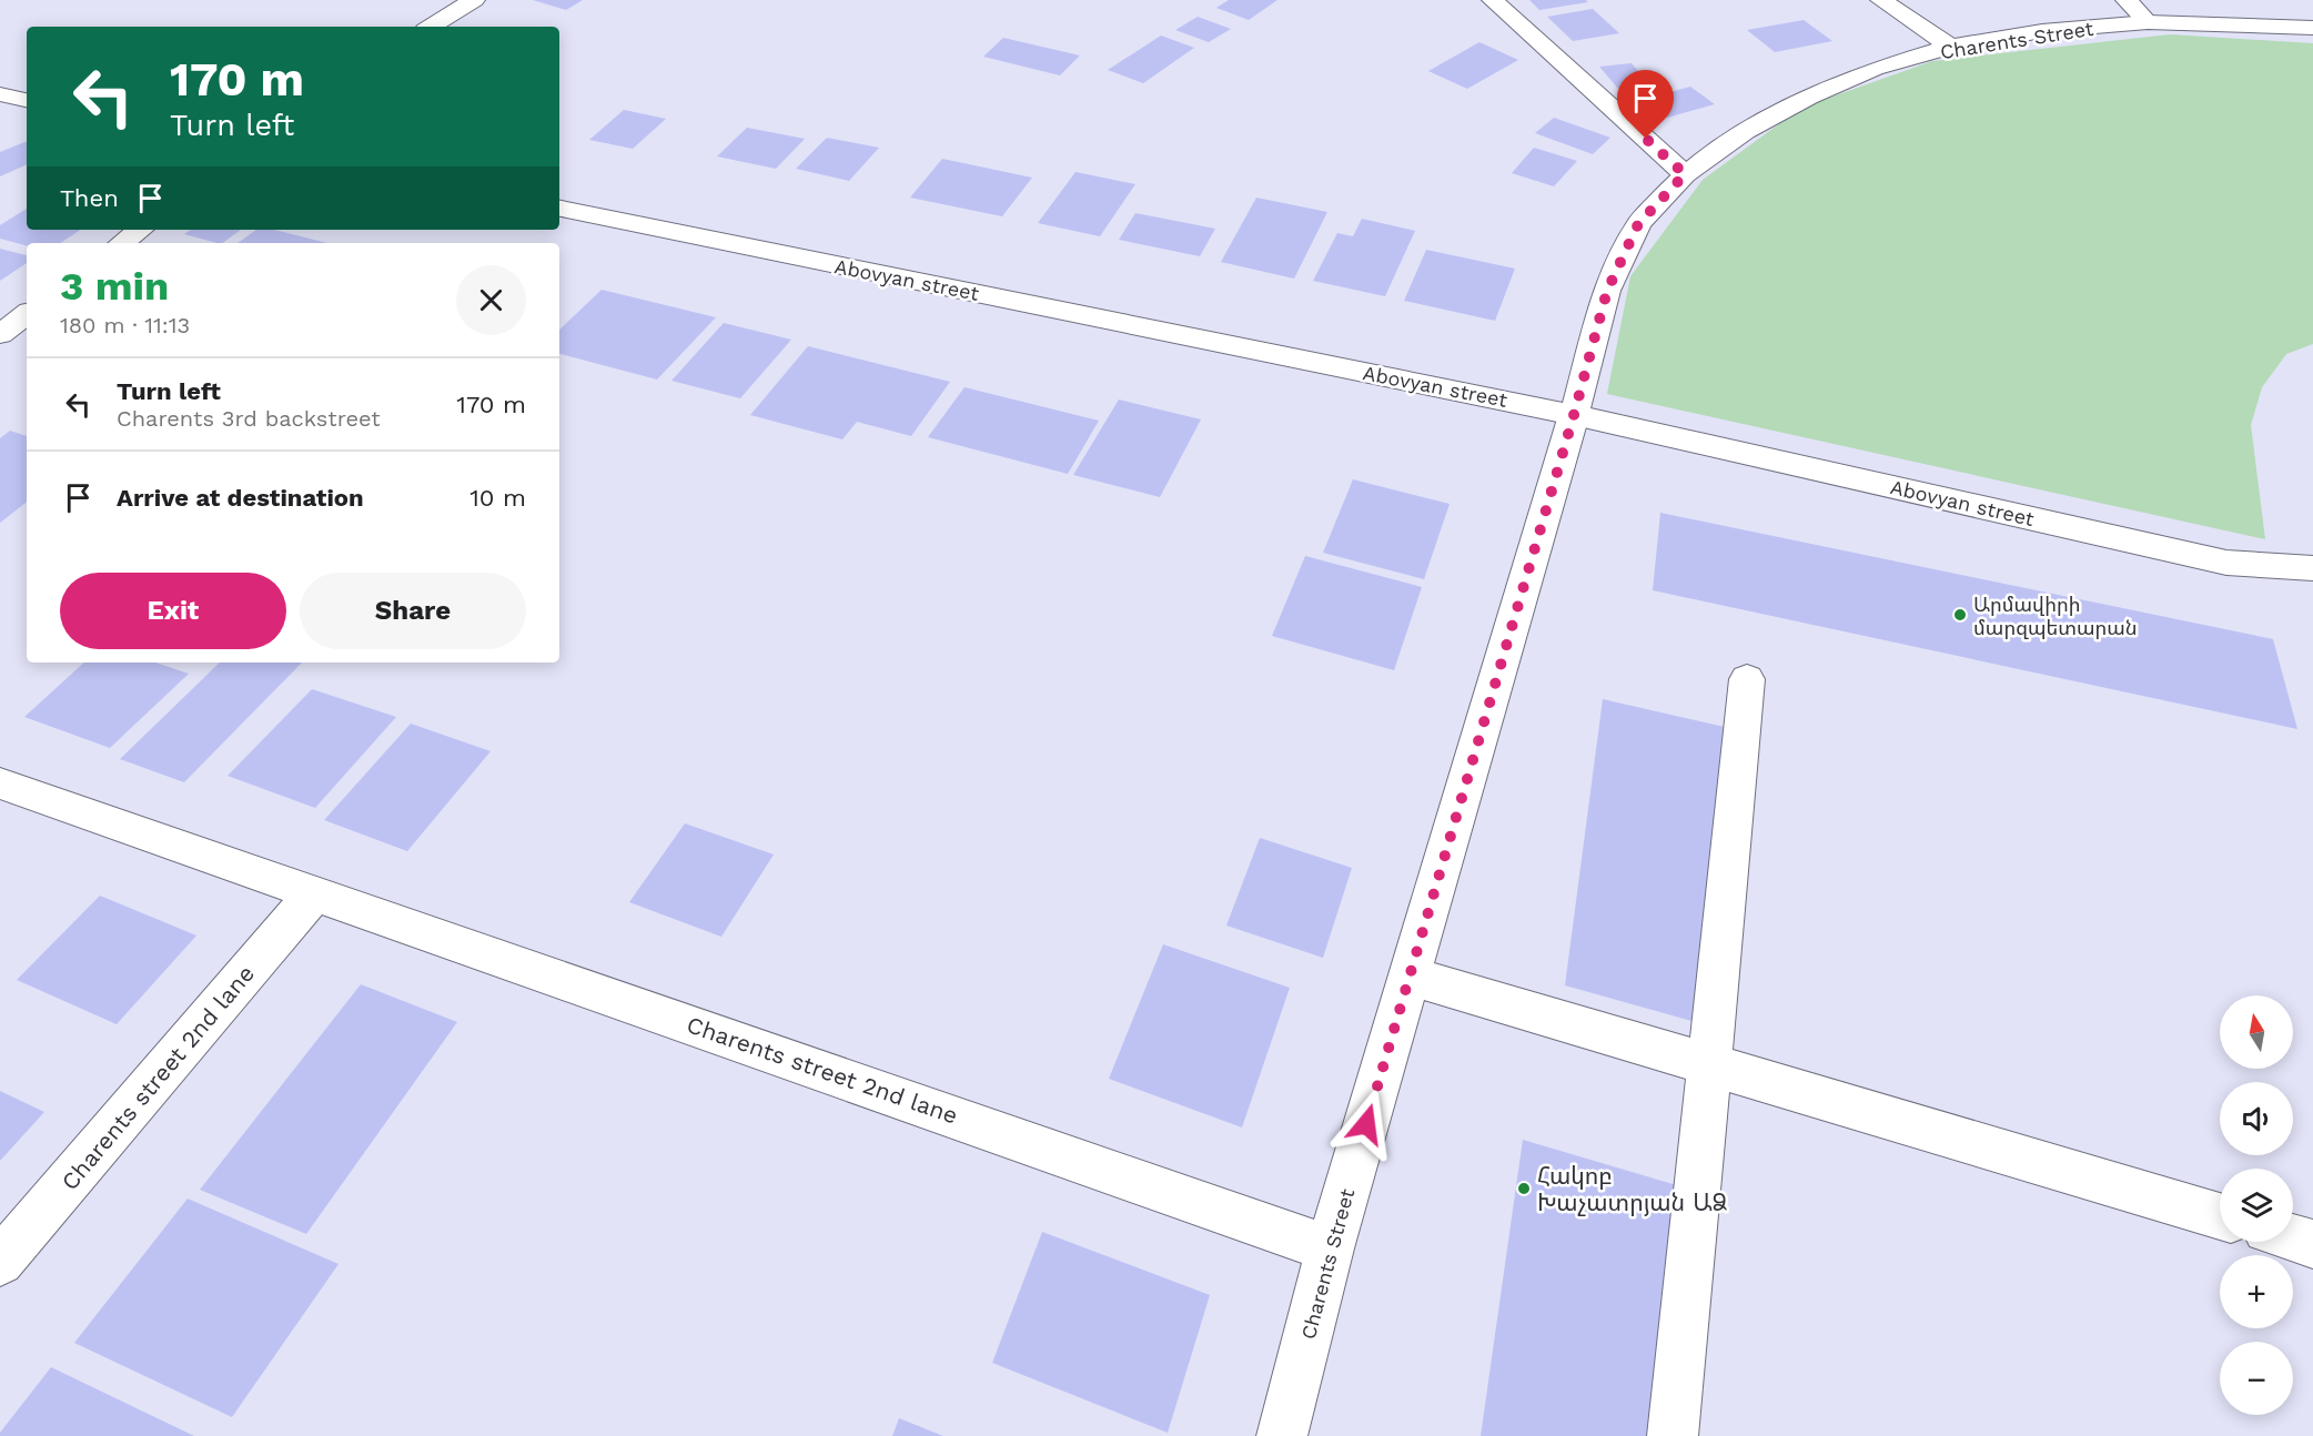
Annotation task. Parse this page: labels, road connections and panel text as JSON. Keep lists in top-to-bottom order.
{
  "streets": {
    "street": ["Charents Street", "Abovyan street", "Charents street 2nd lane"]
  },
  "crossings": [
    ["Charents Street", "Abovyan street"],
    ["Charents Street", "Charents street 2nd lane"]
  ],
  "places": ["Արմավիրի մարզպետարան", "Հակոբ Խաչատրյան ԱՁ"],
  "north": "top",
  "page": {
    "turn": ["170 m", "Turn left"],
    "then": "Then",
    "heading": ["3 min", "180 m · 11:13"],
    "list": [
      {
        "name": "Turn left",
        "note": "Charents 3rd backstreet",
        "value": "170 m"
      },
      {
        "name": "Arrive at destination",
        "value": "10 m"
      }
    ],
    "buttons": ["Exit", "Share"],
    "map_buttons": ["+", "−"]
  }
}
